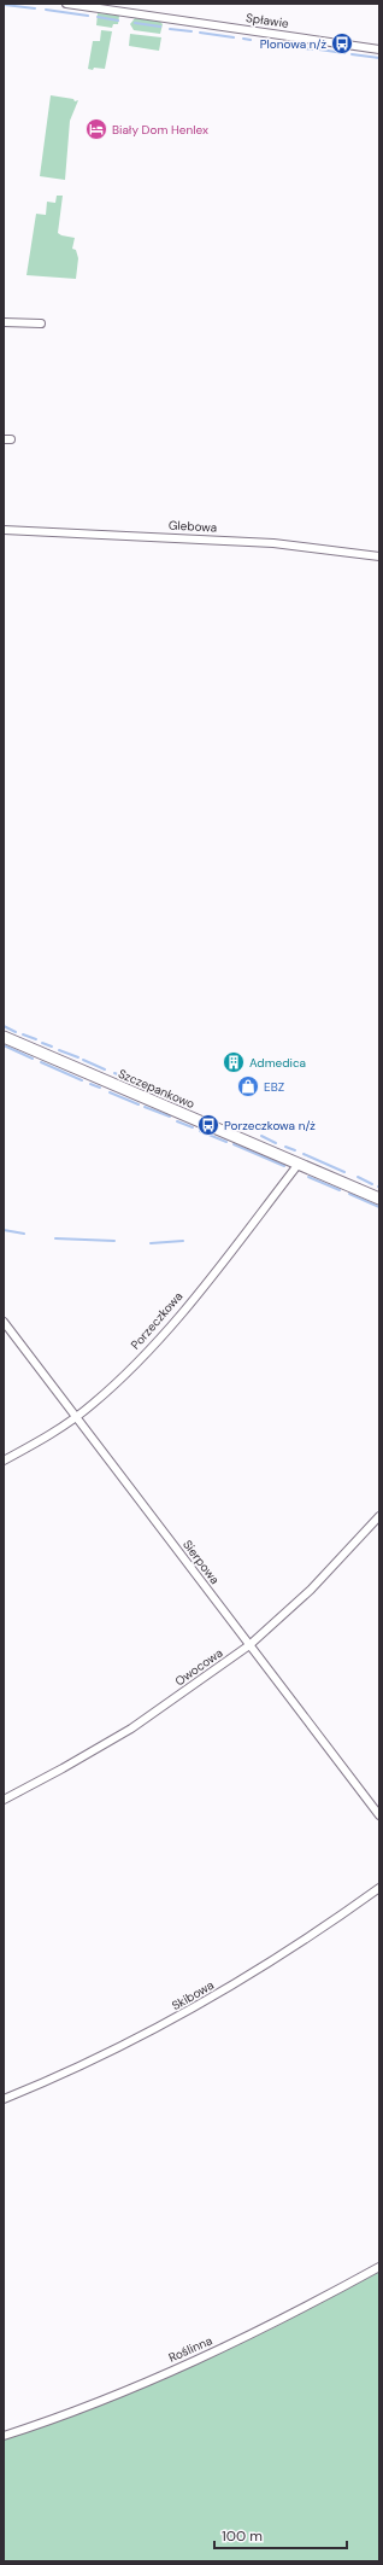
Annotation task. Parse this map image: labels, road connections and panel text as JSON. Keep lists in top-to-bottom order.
{
  "streets": {
    "street": [
      "Spławie",
      "Glebowa",
      "Szczepankowo",
      "Porzeczkowa",
      "Sierpowa",
      "Owocowa",
      "Skibowa",
      "Roślinna"
    ]
  },
  "crossings": [
    ["Szczepankowo", "Porzeczkowa"],
    ["Porzeczkowa", "Sierpowa"],
    ["Sierpowa", "Owocowa"]
  ],
  "places": {
    "bus stop": ["Plonowa n/ż", "Porzeczkowa n/ż"],
    "hotel": ["Biały Dom Henlex"],
    "building": ["Admedica"],
    "shop": ["EBZ"]
  },
  "scale_bar": "100 m"
}
